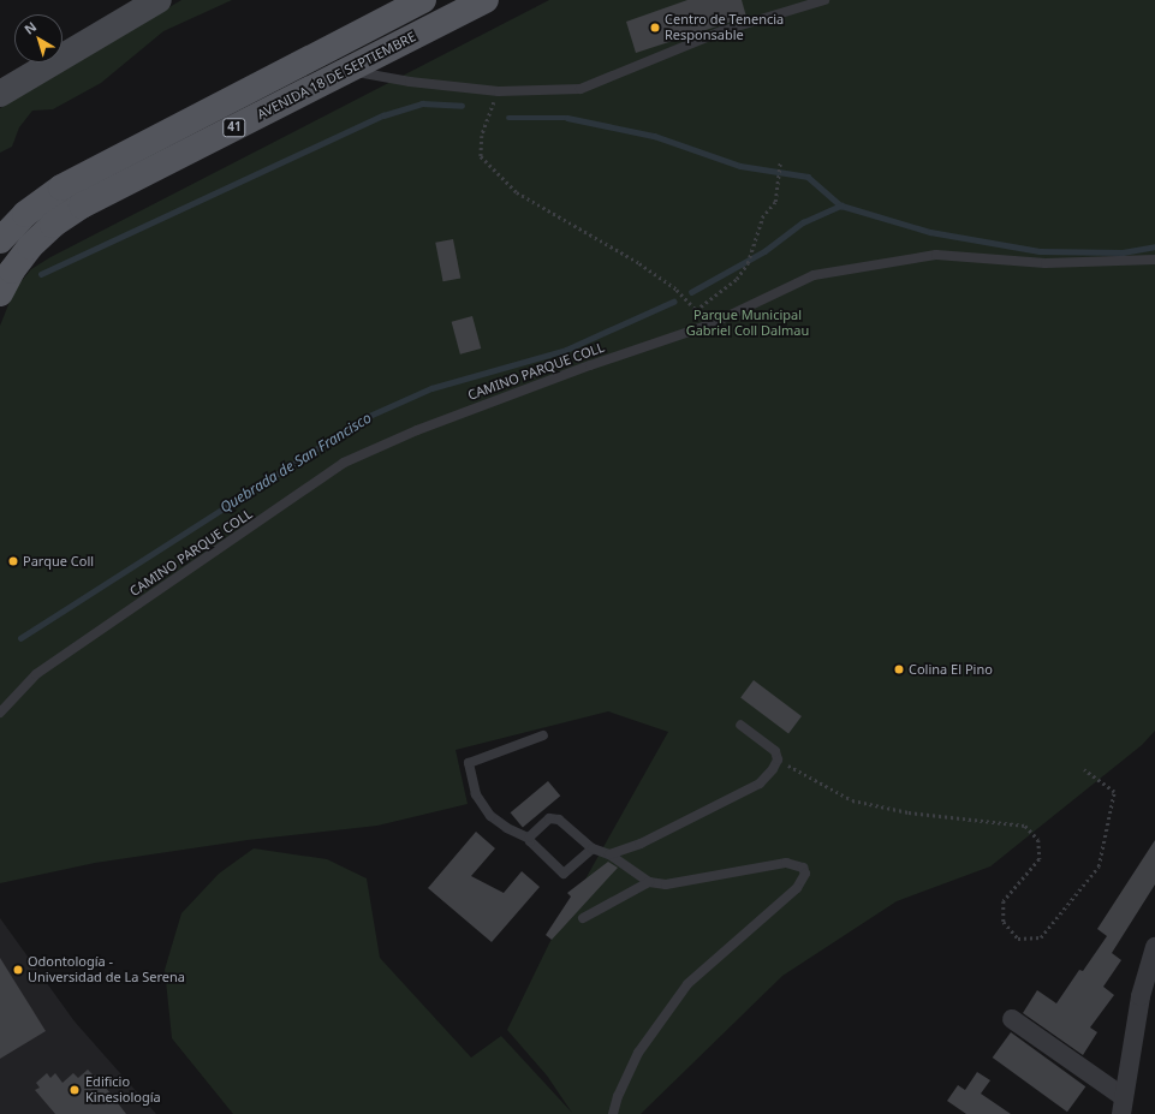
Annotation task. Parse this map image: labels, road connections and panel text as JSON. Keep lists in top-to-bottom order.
{
  "streets": {
    "main road": ["AVENIDA 18 DE SEPTIEMBRE", "41"],
    "lane": ["CAMINO PARQUE COLL"]
  },
  "crossings": [
    ["AVENIDA 18 DE SEPTIEMBRE", "41"]
  ],
  "water": ["Quebrada de San Francisco"],
  "parks": ["Parque Municipal Gabriel Coll Dalmau"],
  "places": [
    "Centro de Tenencia Responsable",
    "Parque Coll",
    "Colina El Pino",
    "Odontología - Universidad de La Serena",
    "Edificio Kinesiología"
  ],
  "north": "top left"
}
